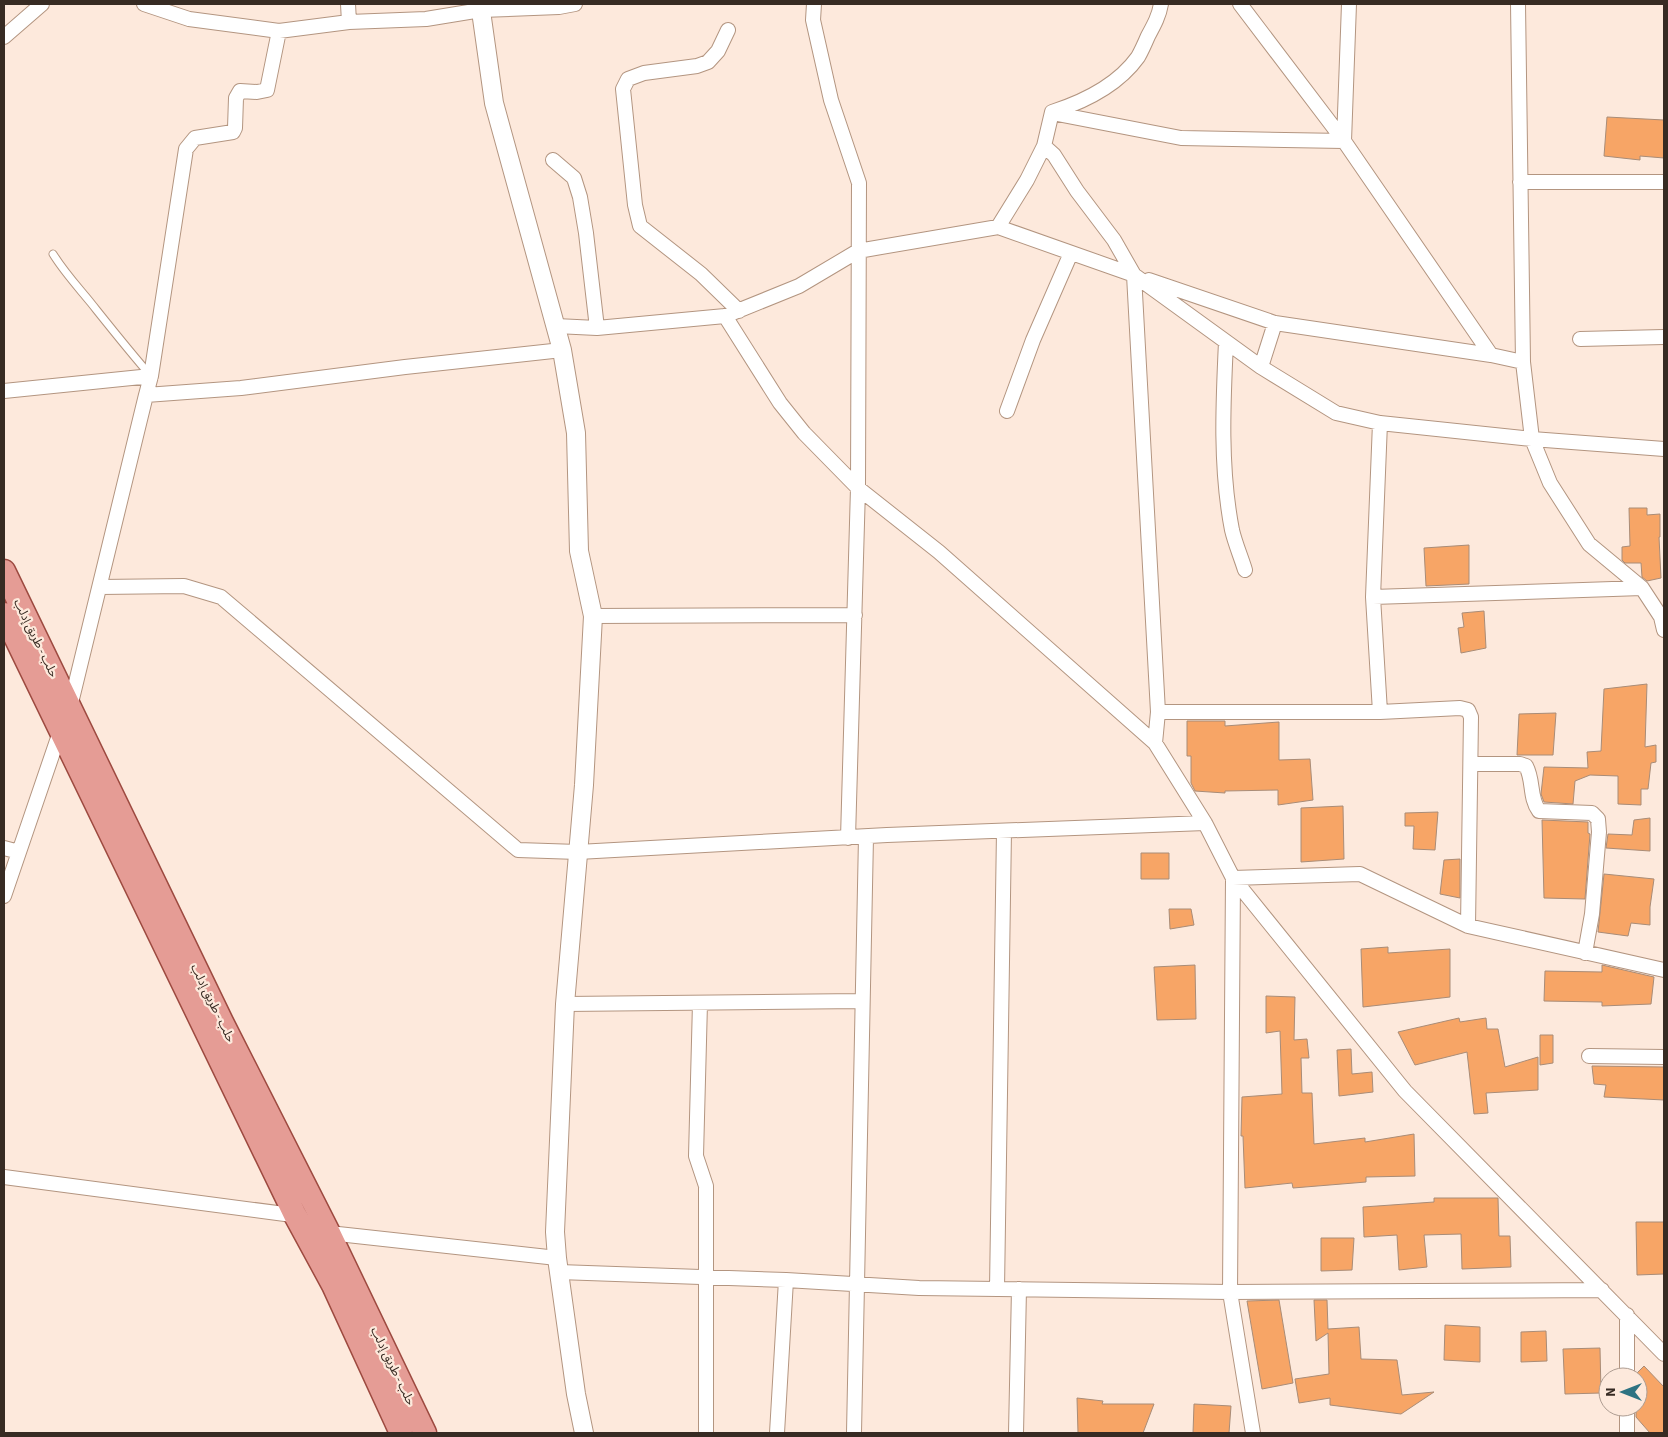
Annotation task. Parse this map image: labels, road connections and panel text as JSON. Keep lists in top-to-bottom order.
{
  "streets": {
    "main road": ["حلب - طريق إدلب"]
  },
  "north": "left"
}
